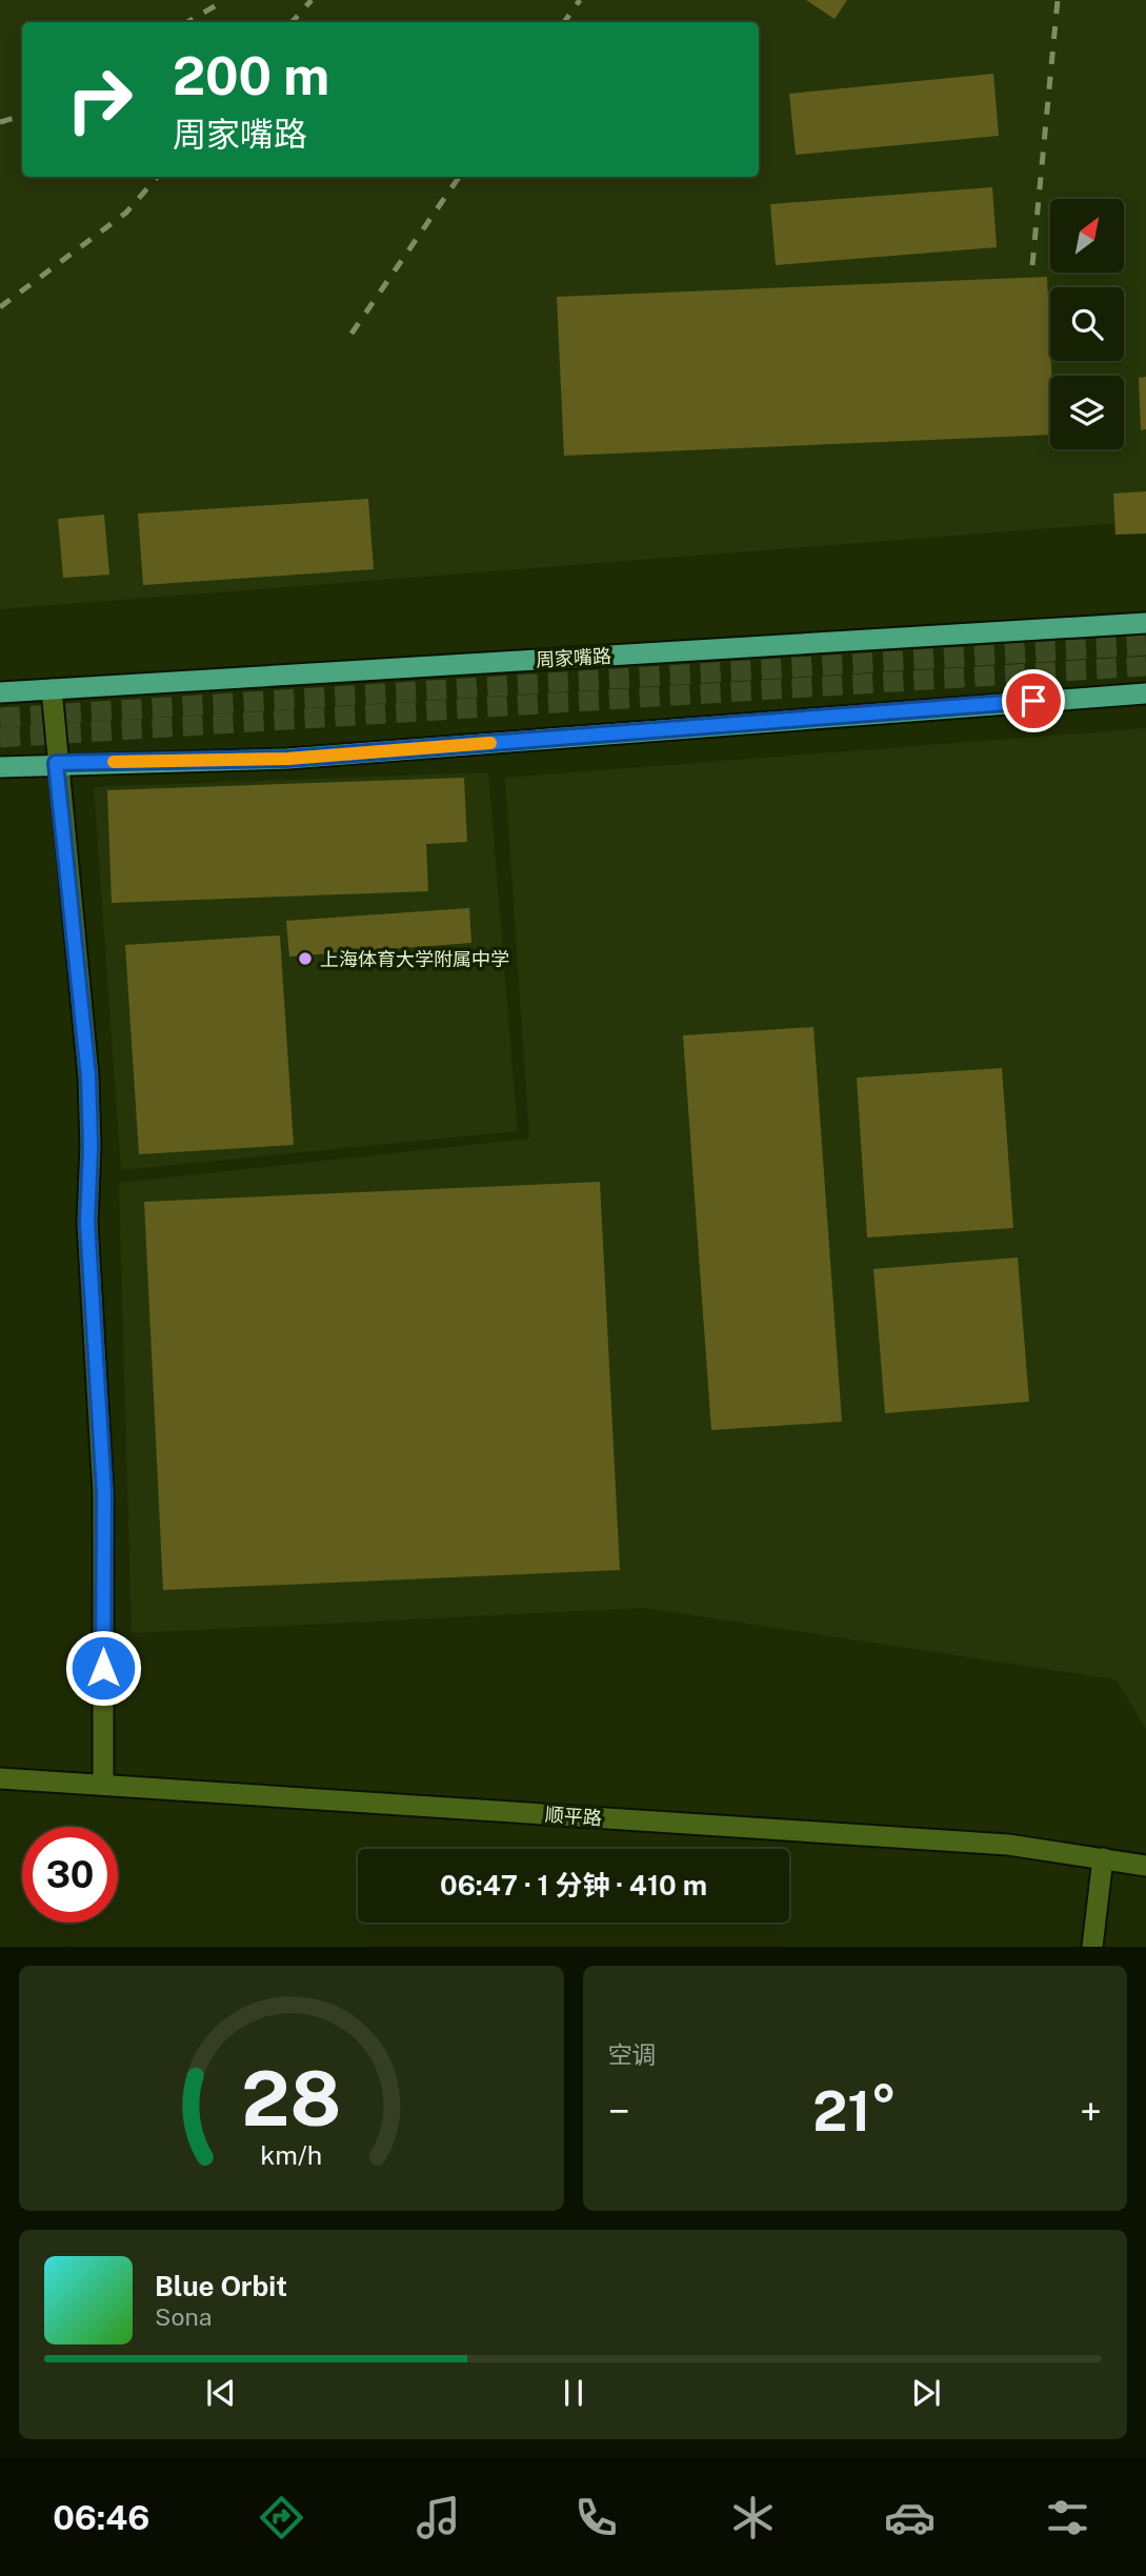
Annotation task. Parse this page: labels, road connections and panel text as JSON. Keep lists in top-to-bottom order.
{
  "streets": {
    "main road": ["周家嘴路"],
    "street": ["顺平路"]
  },
  "places": ["上海体育大学附属中学"],
  "north": "top right",
  "page": {
    "turn": ["200 m", "周家嘴路"],
    "limit": "30",
    "trip": "06:47 · 1 分钟 · 410 m",
    "tile": "空调",
    "heat": ["−", "21°", "+"],
    "song": ["Blue Orbit", "Sona"],
    "tabs": "06:46",
    "gauge": ["28", "km/h"]
  }
}
